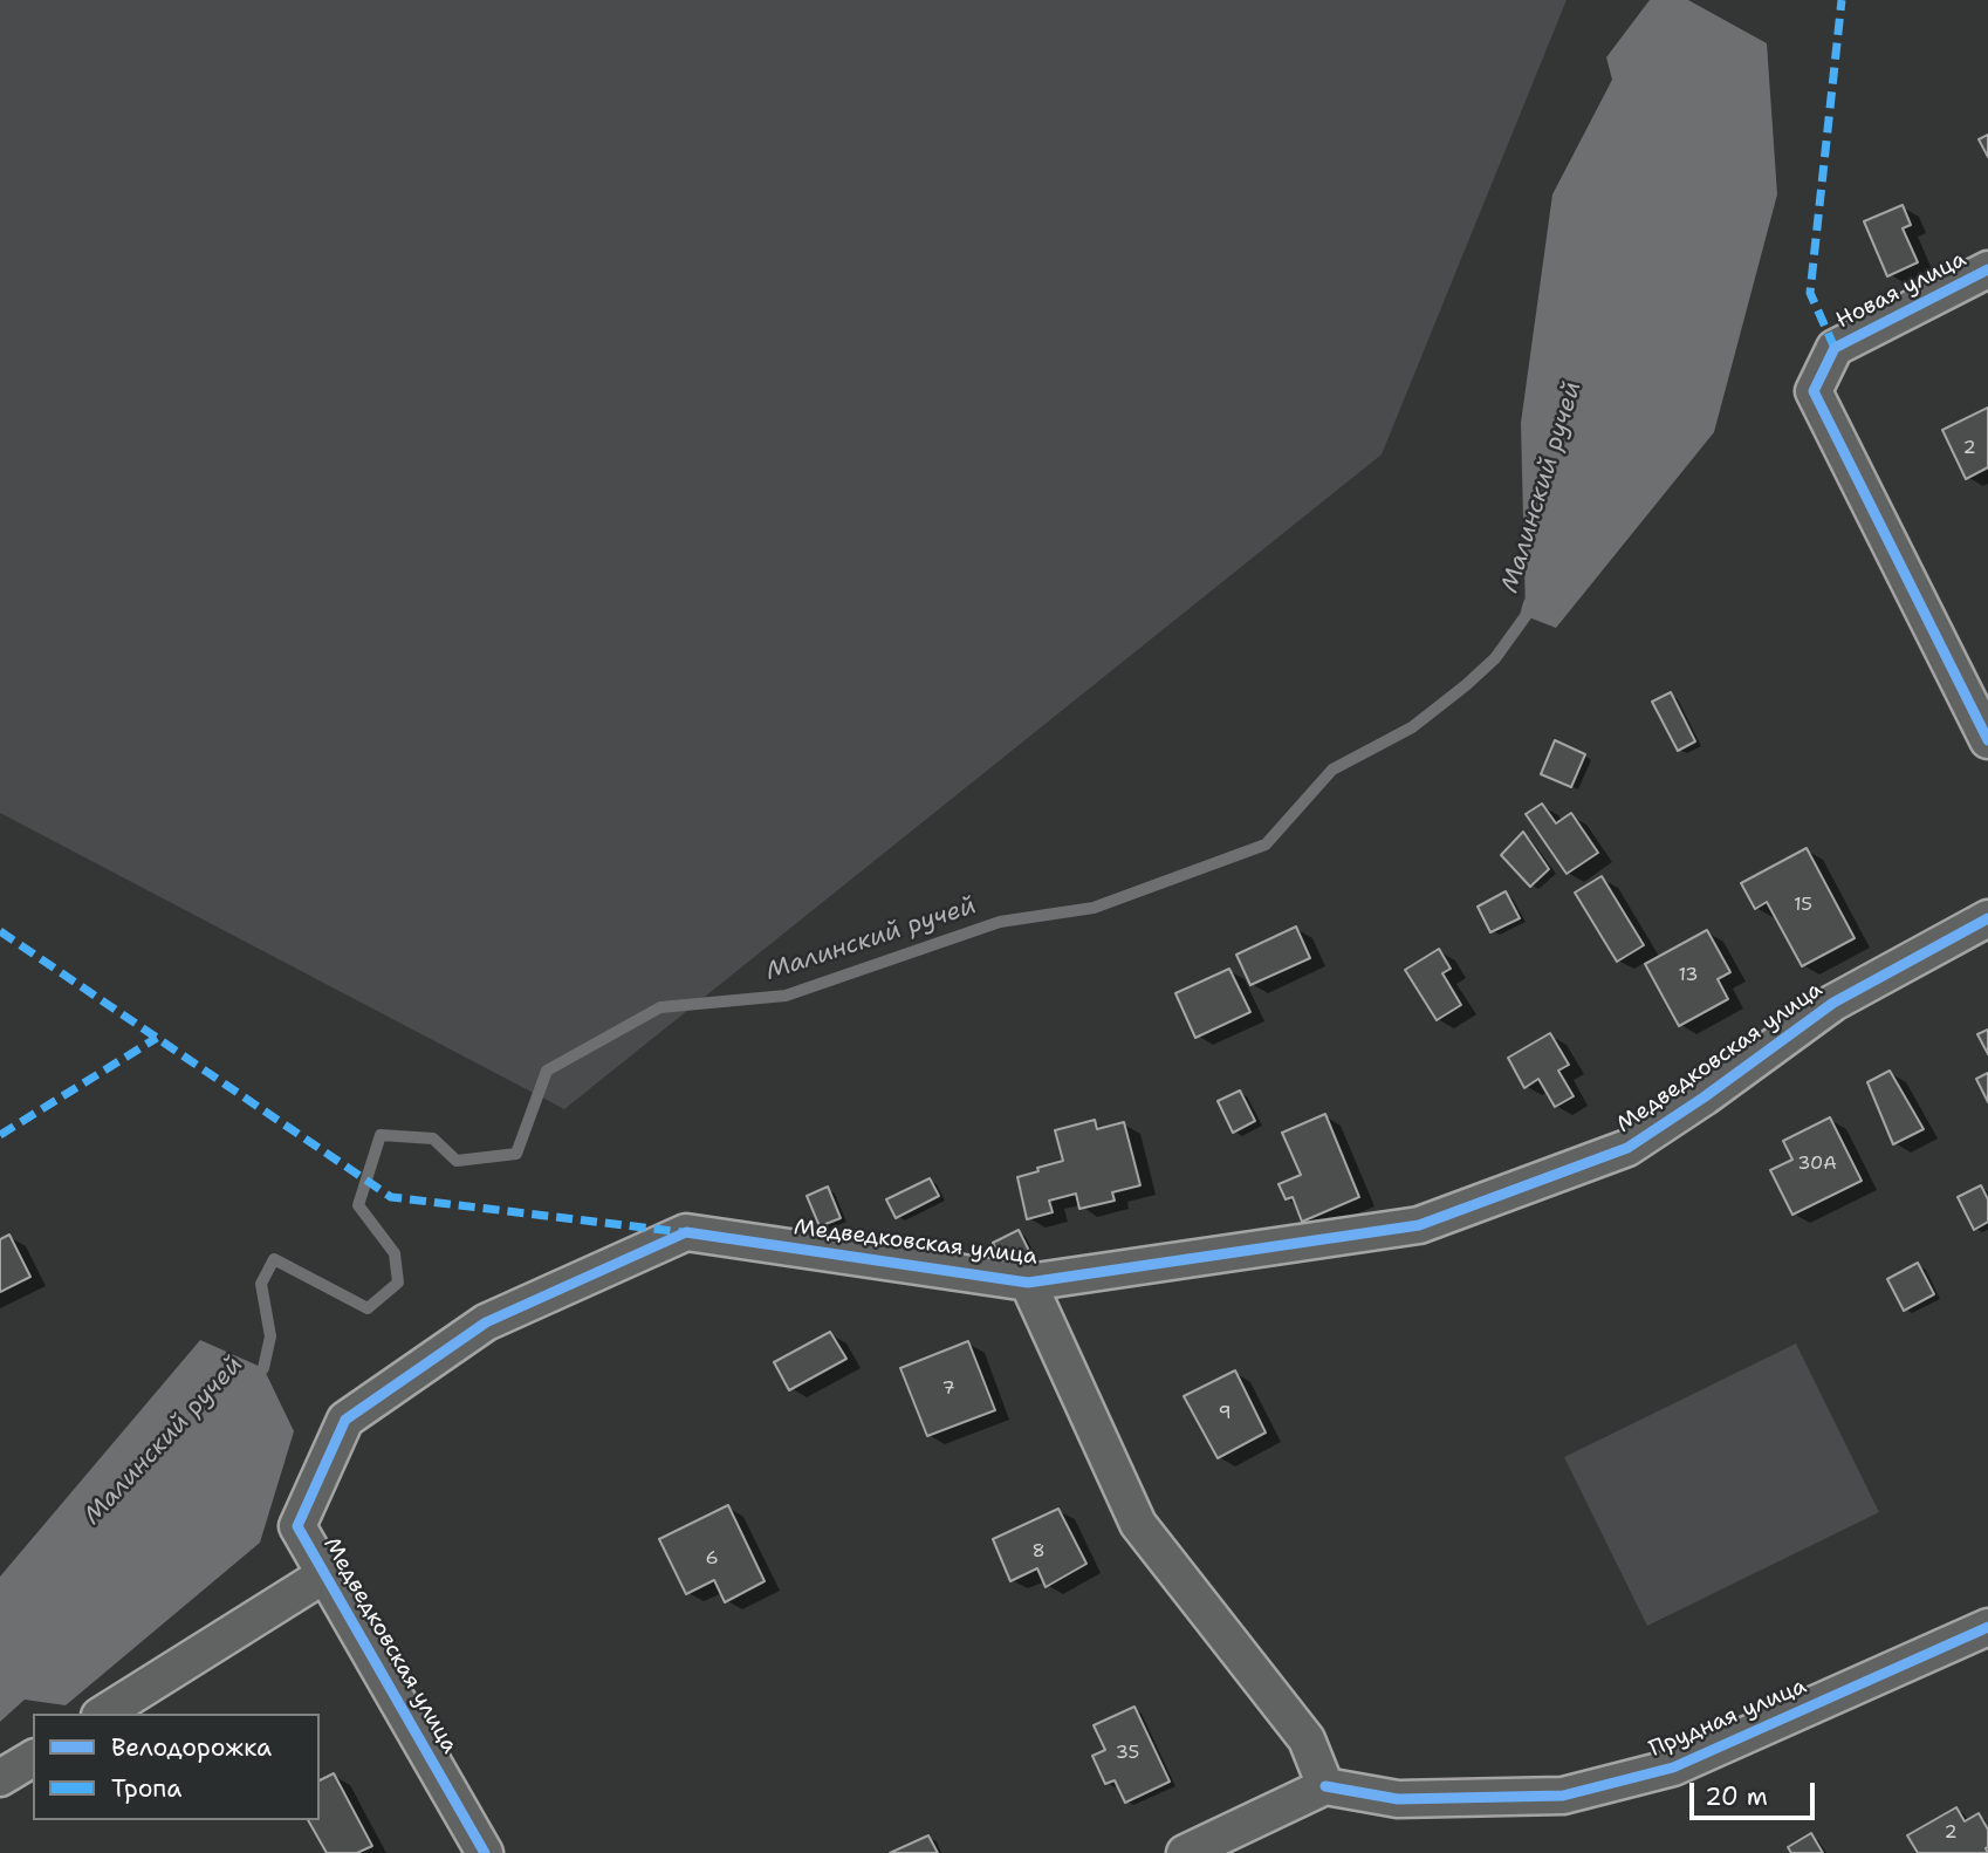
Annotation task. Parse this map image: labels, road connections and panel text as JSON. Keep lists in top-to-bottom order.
{
  "streets": {
    "street": ["Новая улица", "Медведковская улица", "Прудная улица"]
  },
  "water": ["Малинский ручей"],
  "house_numbers": [
    "2",
    "15",
    "13",
    "30А",
    "7",
    "9",
    "8",
    "6",
    "35",
    "2"
  ],
  "legend": ["Велодорожка", "Тропа"],
  "scale_bar": "20 m"
}
